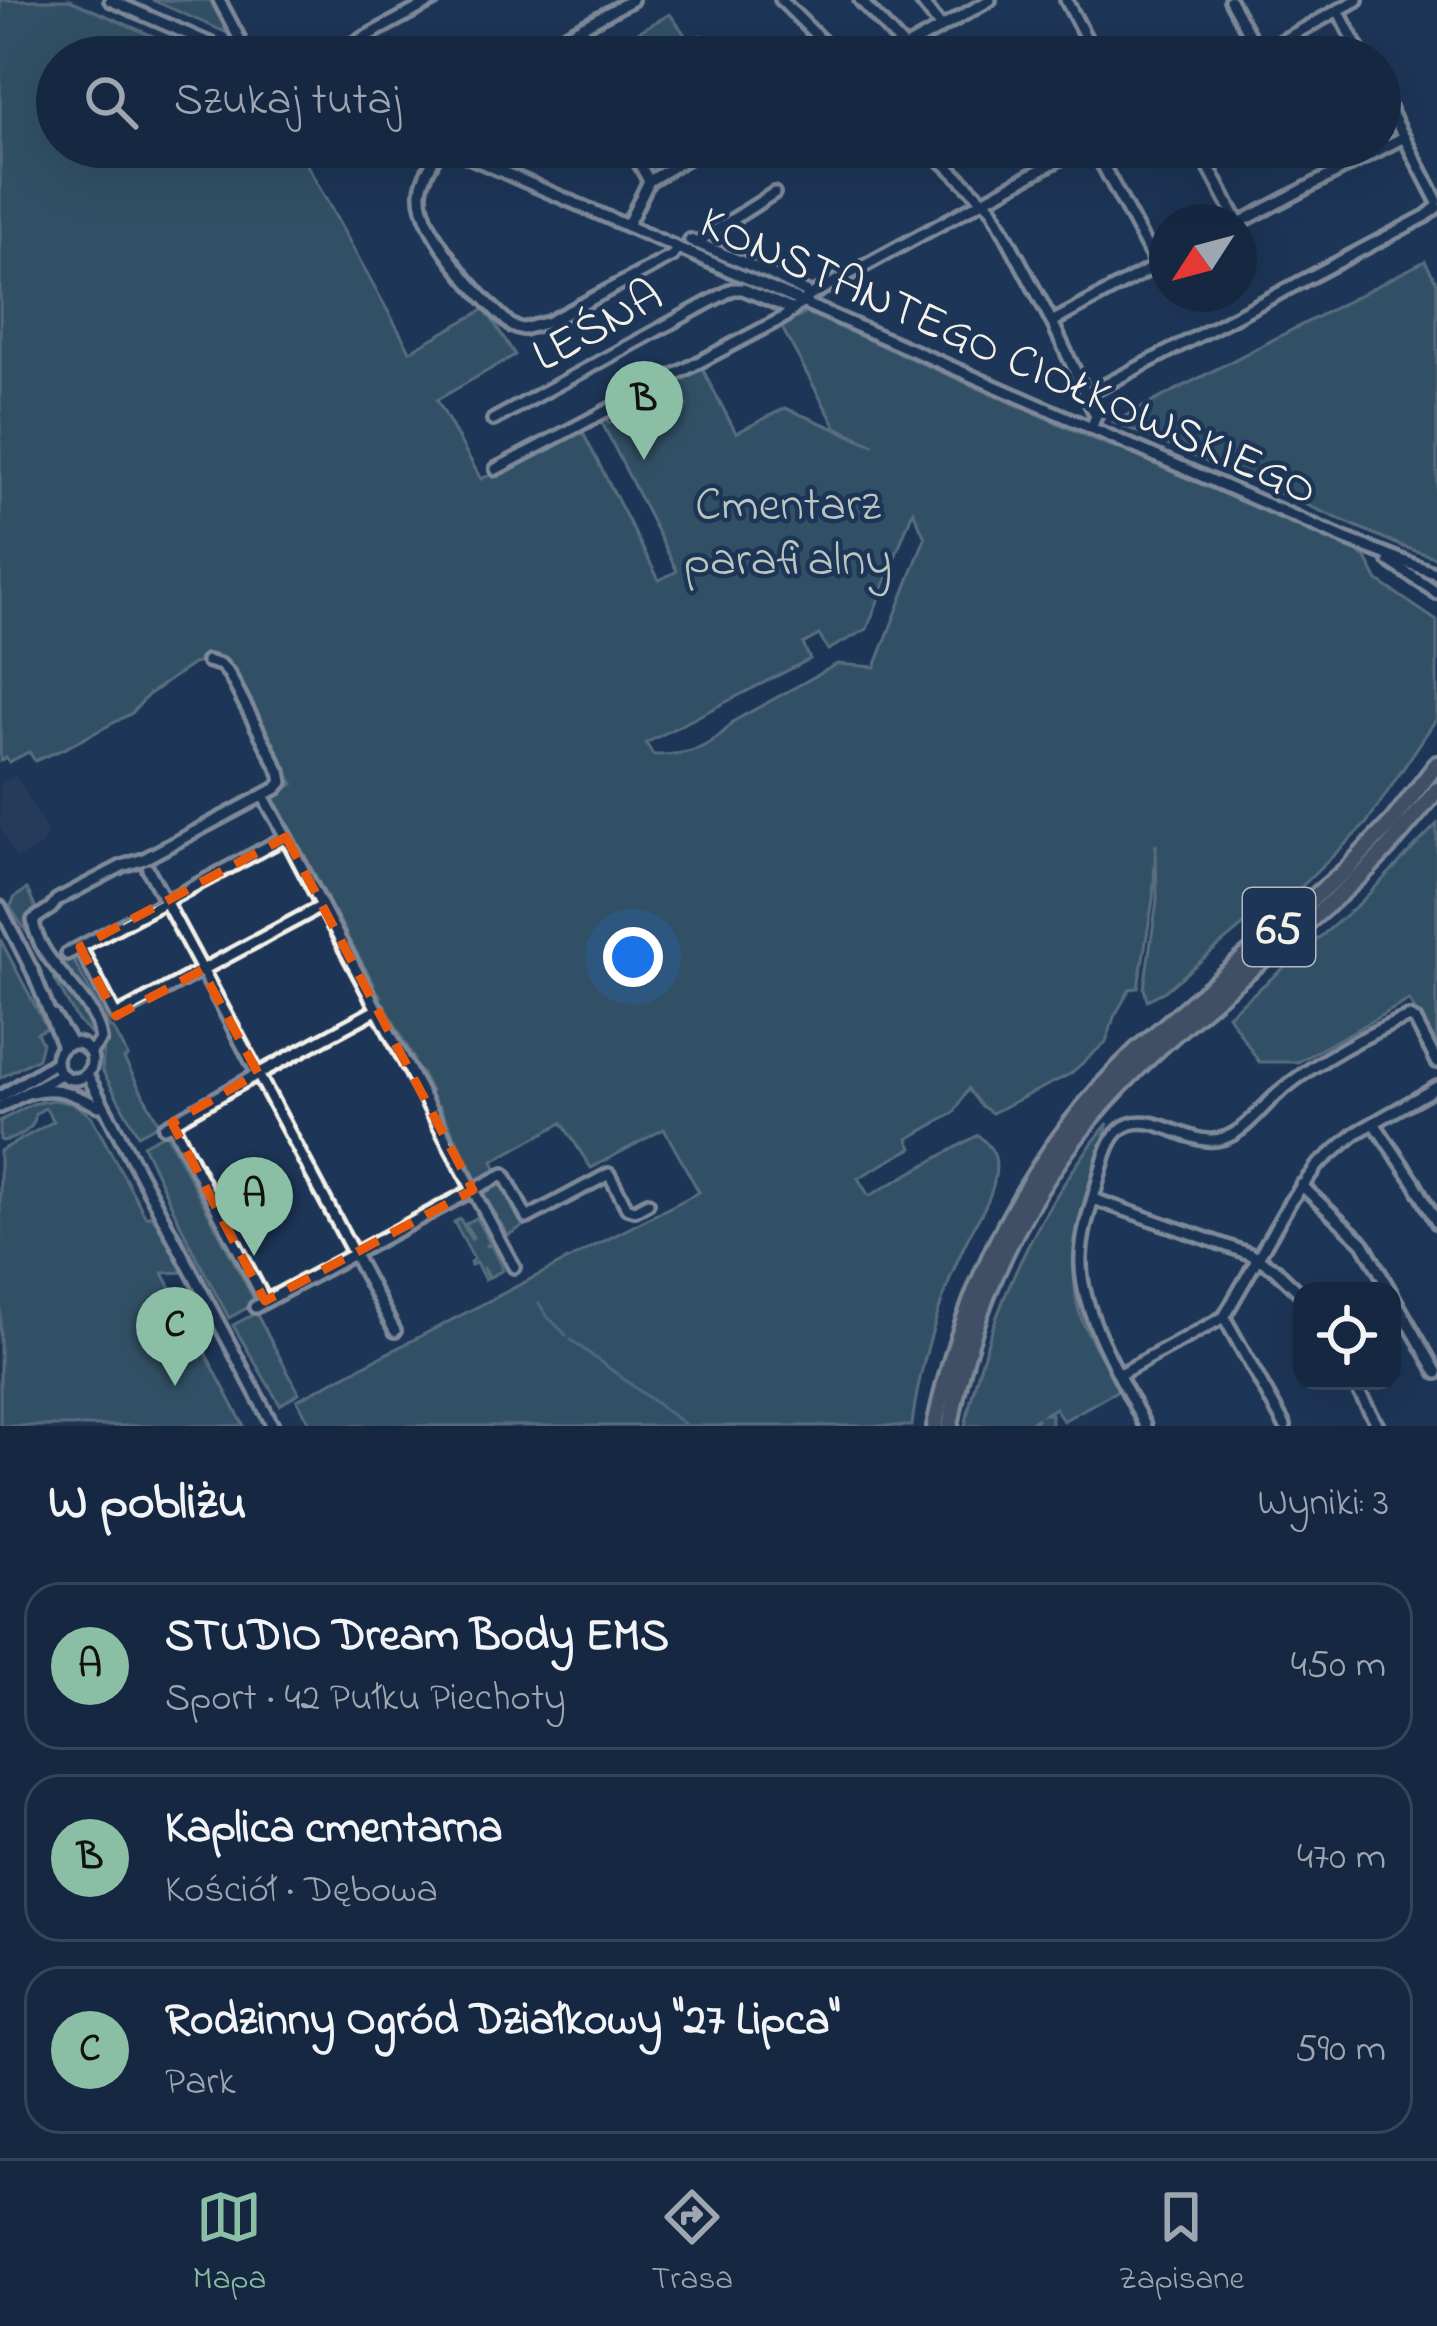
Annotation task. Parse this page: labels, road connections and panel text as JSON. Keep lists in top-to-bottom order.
{
  "streets": {
    "highway": ["65"],
    "street": ["LEŚNA", "KONSTANTEGO CIOŁKOWSKIEGO"]
  },
  "crossings": [
    ["LEŚNA", "KONSTANTEGO CIOŁKOWSKIEGO"]
  ],
  "parks": ["Cmentarz parafialny"],
  "north": "bottom left",
  "page": {
    "search": "Szukaj tutaj",
    "pins": ["B", "A", "C"],
    "heading": ["W pobliżu", "Wyniki: 3"],
    "list": [
      {
        "mark": "A",
        "name": "STUDIO Dream Body EMS",
        "note": "Sport · 42 Pułku Piechoty",
        "value": "450 m"
      },
      {
        "mark": "B",
        "name": "Kaplica cmentarna",
        "note": "Kościół · Dębowa",
        "value": "470 m"
      },
      {
        "mark": "C",
        "name": "Rodzinny Ogród Działkowy \"27 Lipca\"",
        "note": "Park",
        "value": "590 m"
      }
    ],
    "nav": ["Mapa", "Trasa", "Zapisane"]
  }
}
